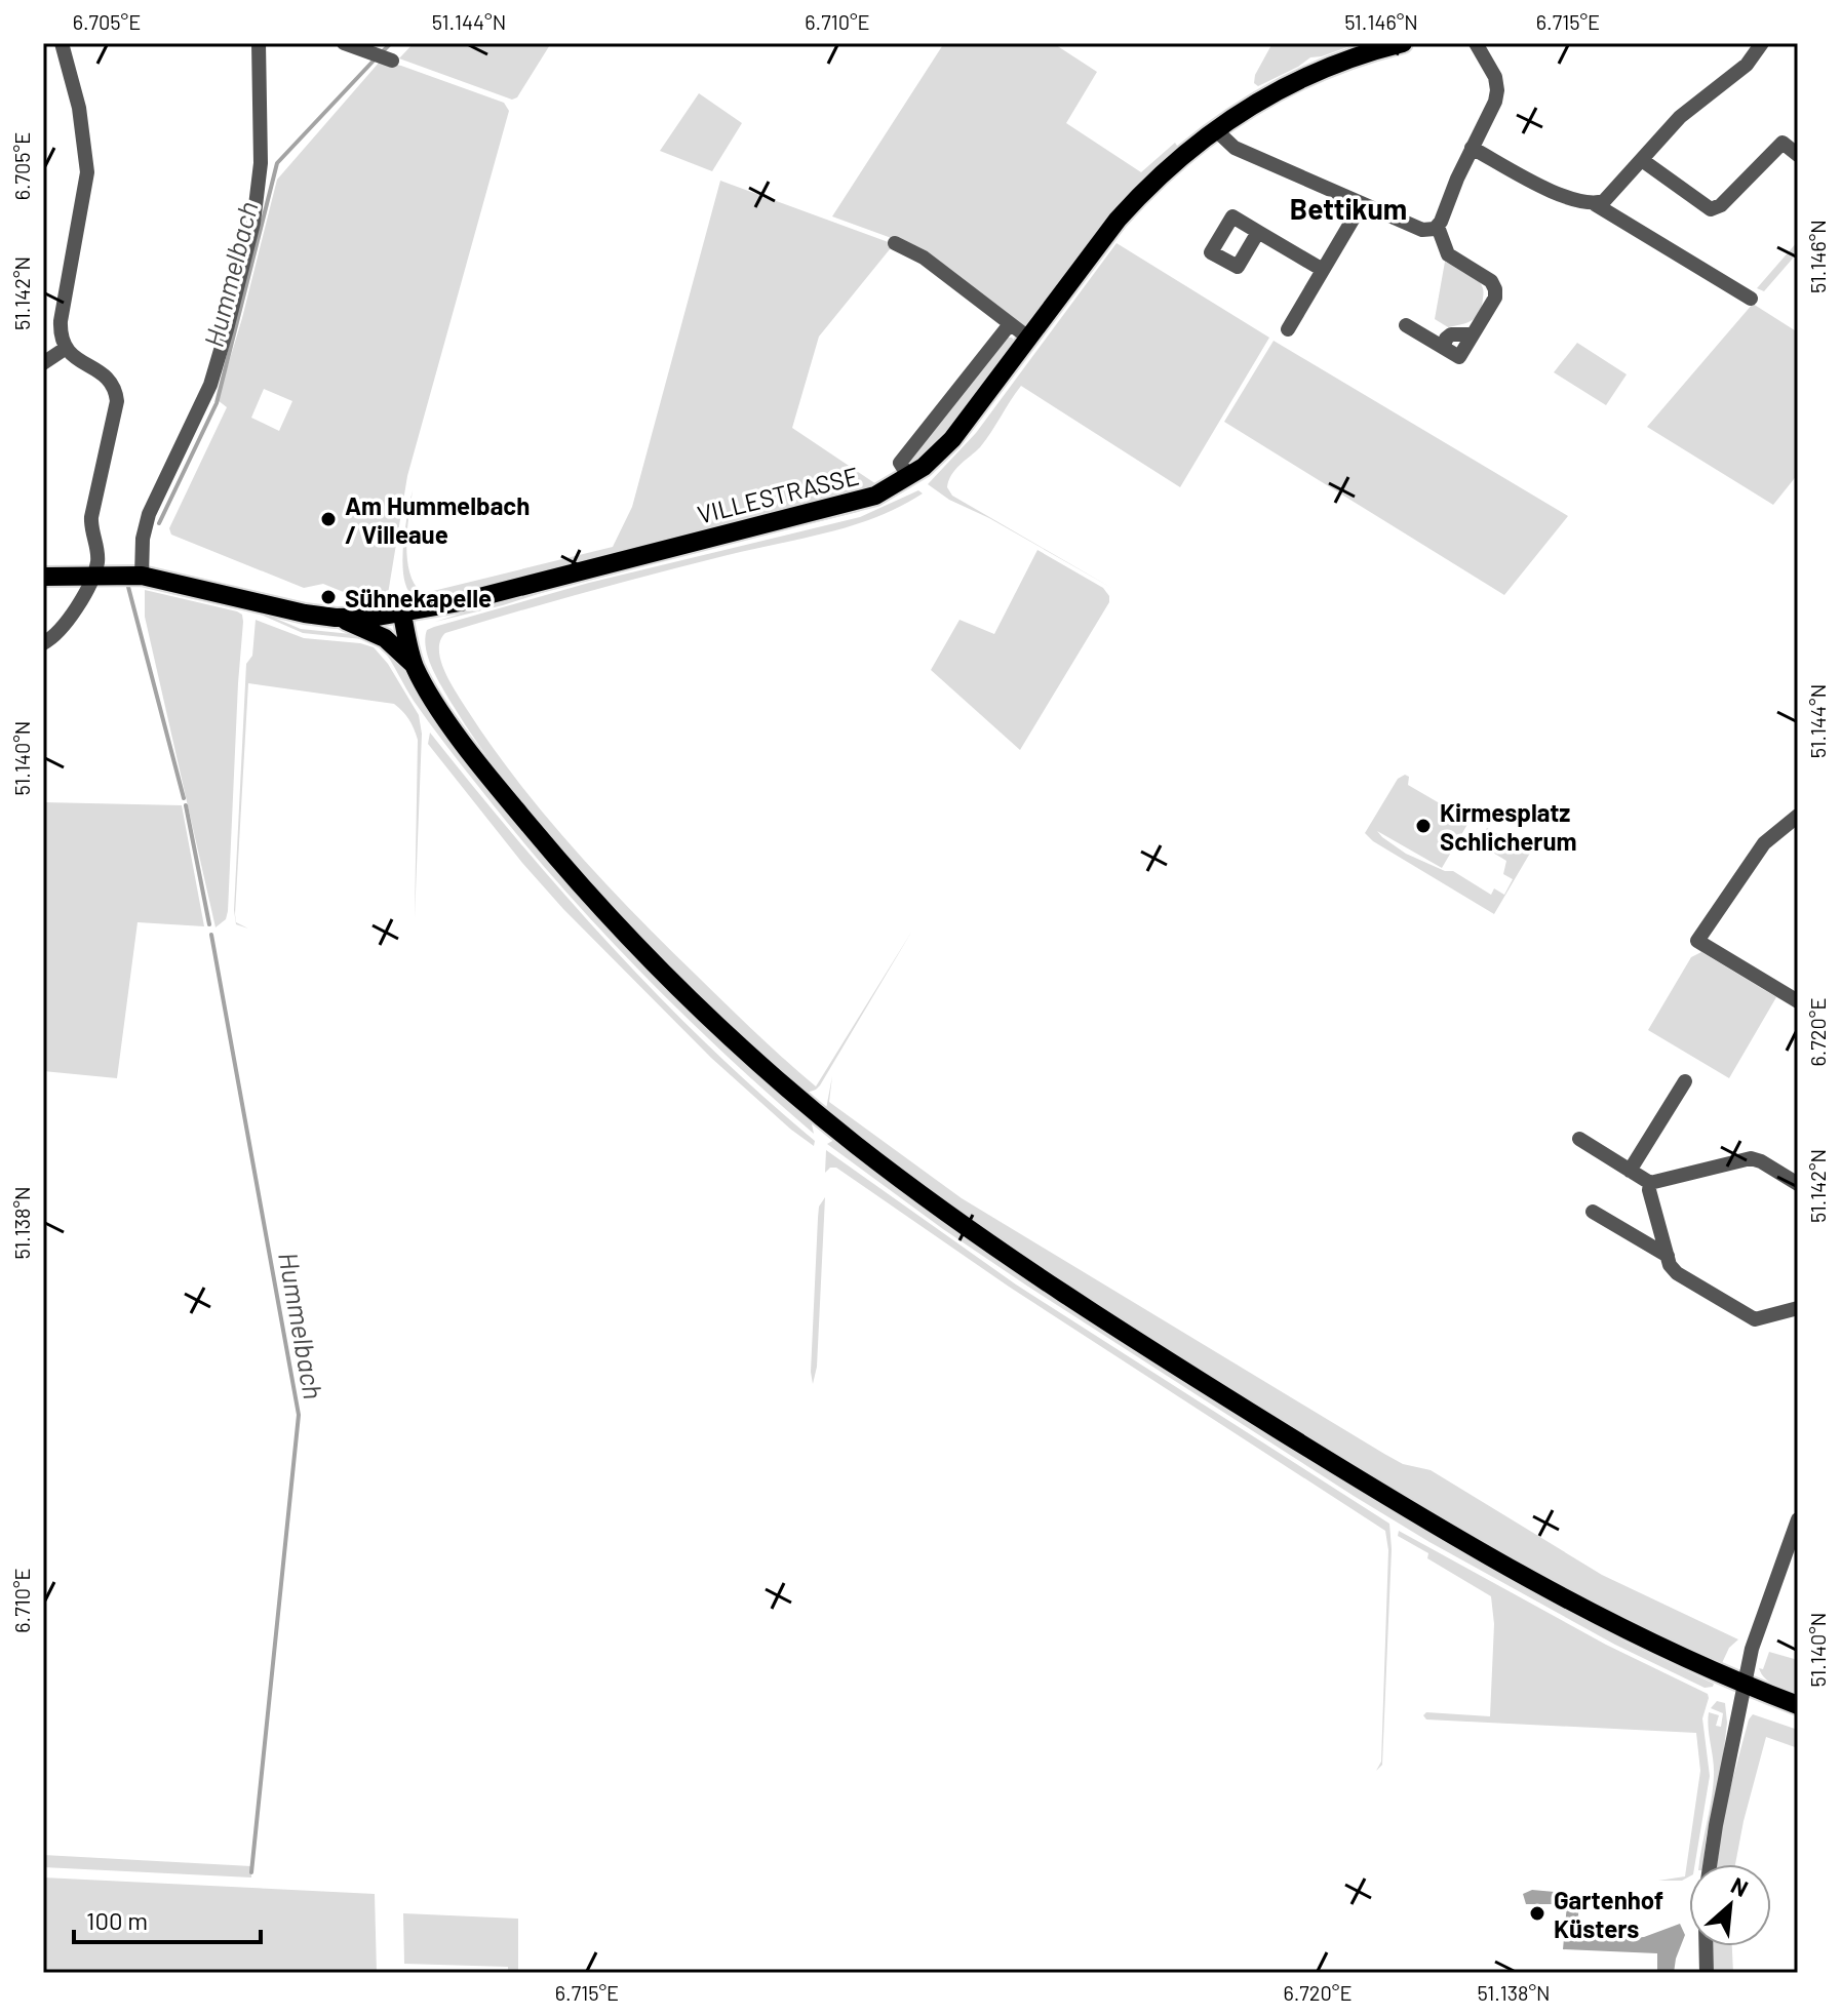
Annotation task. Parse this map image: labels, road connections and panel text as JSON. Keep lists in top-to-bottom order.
{
  "streets": {
    "main road": ["VILLESTRASSE"]
  },
  "districts": ["Bettikum"],
  "water": ["Hummelbach"],
  "places": [
    "Am Hummelbach / Villeaue",
    "Sühnekapelle",
    "Kirmesplatz Schlicherum",
    "Gartenhof Küsters"
  ],
  "scale_bar": "100 m",
  "north": "top right",
  "coordinates": [
    "6.705°E",
    "51.144°N",
    "6.710°E",
    "51.146°N",
    "6.715°E",
    "51.142°N",
    "51.140°N",
    "6.720°E",
    "51.138°N"
  ]
}
